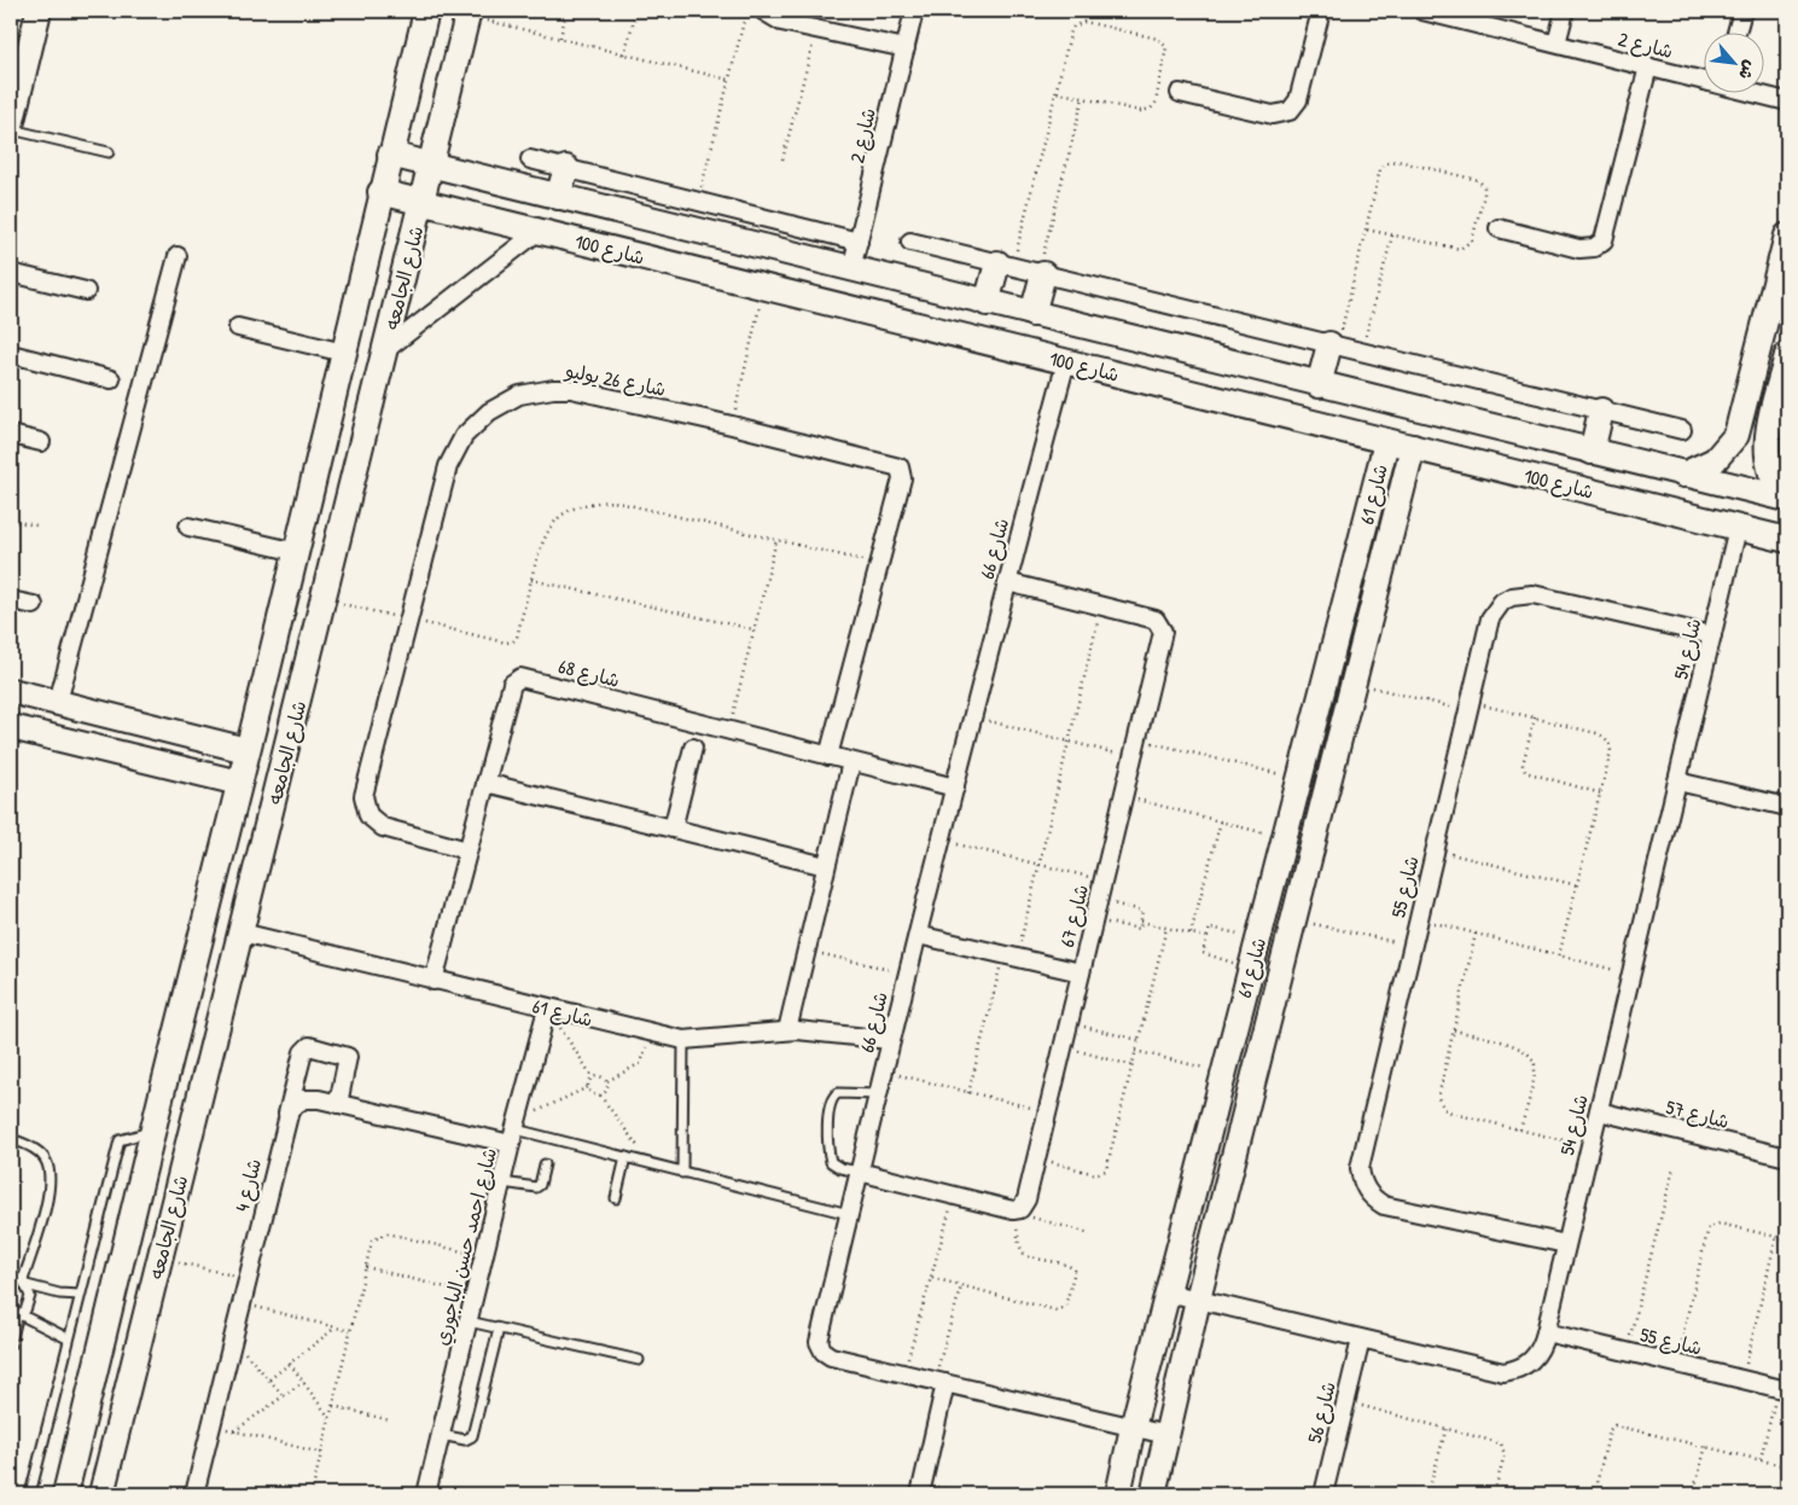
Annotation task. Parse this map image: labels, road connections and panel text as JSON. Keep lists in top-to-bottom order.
{
  "streets": {
    "main road": ["شارع 100", "شارع الجامعه", "شارع 61"],
    "street": [
      "شارع 2",
      "شارع 26 يوليو",
      "شارع 66",
      "شارع 54",
      "شارع 68",
      "شارع 55",
      "شارع 67",
      "شارع 57",
      "شارع 4",
      "شارع احمد حسن الباجوري",
      "شارع 56"
    ]
  },
  "crossings": [
    ["شارع 2", "شارع 100"],
    ["شارع 100", "شارع الجامعه"],
    ["شارع 100", "شارع 61"],
    ["شارع 100", "شارع 66"],
    ["شارع 100", "شارع 54"],
    ["شارع الجامعه", "شارع 61"],
    ["شارع 26 يوليو", "شارع 68"],
    ["شارع 61", "شارع 66"],
    ["شارع 61", "شارع 54"],
    ["شارع 61", "شارع 68"],
    ["شارع 61", "شارع احمد حسن الباجوري"],
    ["شارع 66", "شارع 68"],
    ["شارع 66", "شارع 67"],
    ["شارع 54", "شارع 55"],
    ["شارع 54", "شارع 57"],
    ["شارع 54", "شارع 56"]
  ],
  "north": "bottom right"
}
